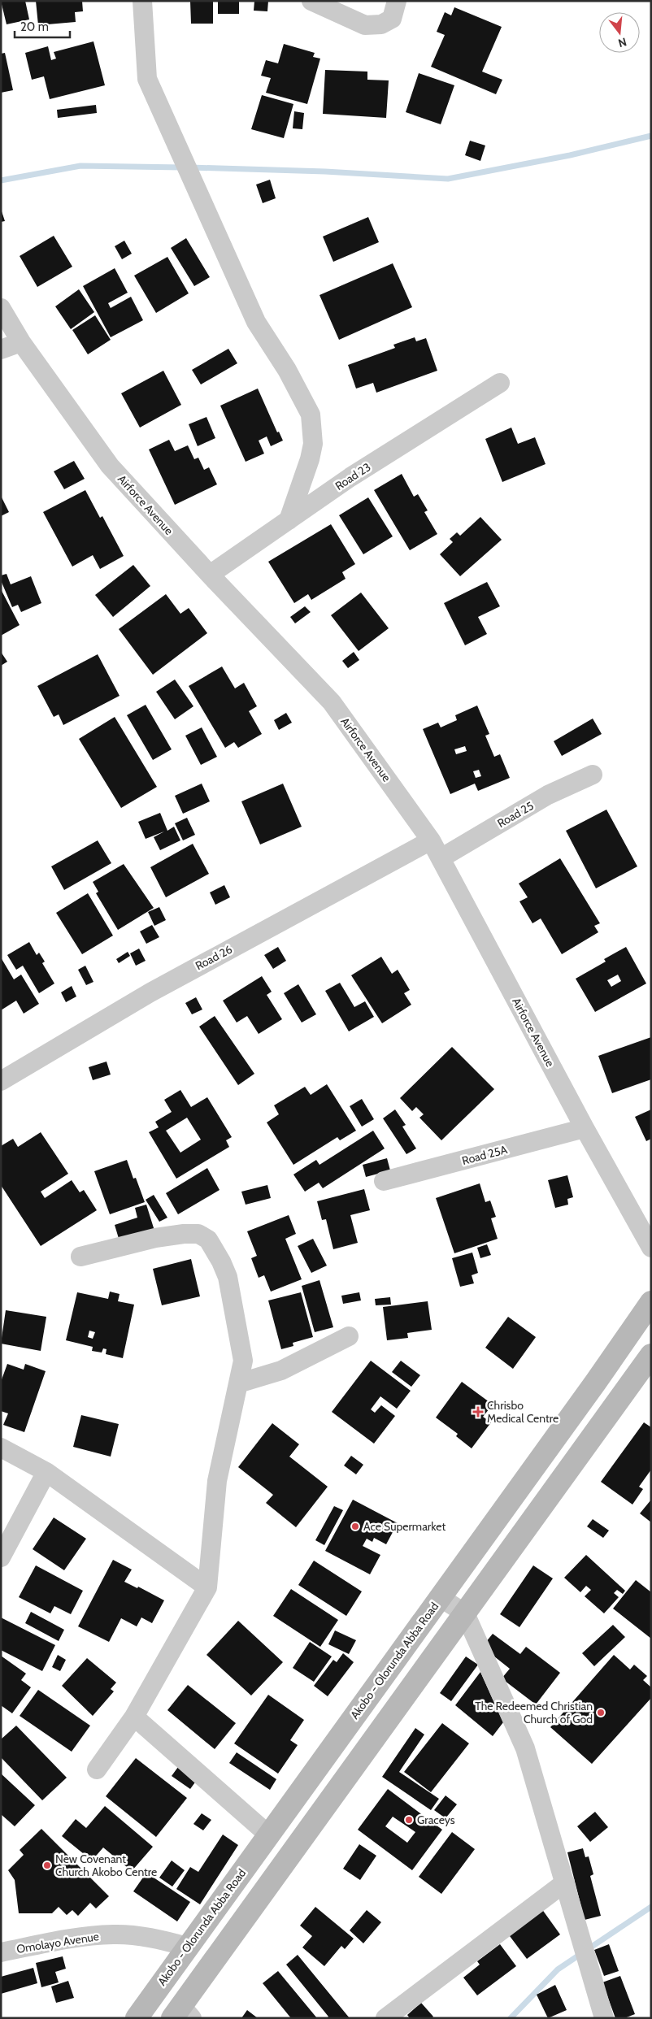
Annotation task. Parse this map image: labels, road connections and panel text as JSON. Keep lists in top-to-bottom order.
{
  "streets": {
    "main road": ["Akobo - Olorunda Abba Road"],
    "street": [
      "Road 23",
      "Airforce Avenue",
      "Road 25",
      "Road 26",
      "Road 25A",
      "Omolayo Avenue"
    ]
  },
  "crossings": [
    ["Road 23", "Airforce Avenue"],
    ["Airforce Avenue", "Road 25"],
    ["Airforce Avenue", "Road 26"],
    ["Airforce Avenue", "Road 25A"],
    ["Akobo - Olorunda Abba Road", "Omolayo Avenue"]
  ],
  "places": {
    "health": ["Chrisbo Medical Centre"],
    "other": [
      "Ace Supermarket",
      "The Redeemed Christian Church of God",
      "Graceys",
      "New Covenant Church Akobo Centre"
    ]
  },
  "scale_bar": "20 m",
  "north": "bottom"
}
